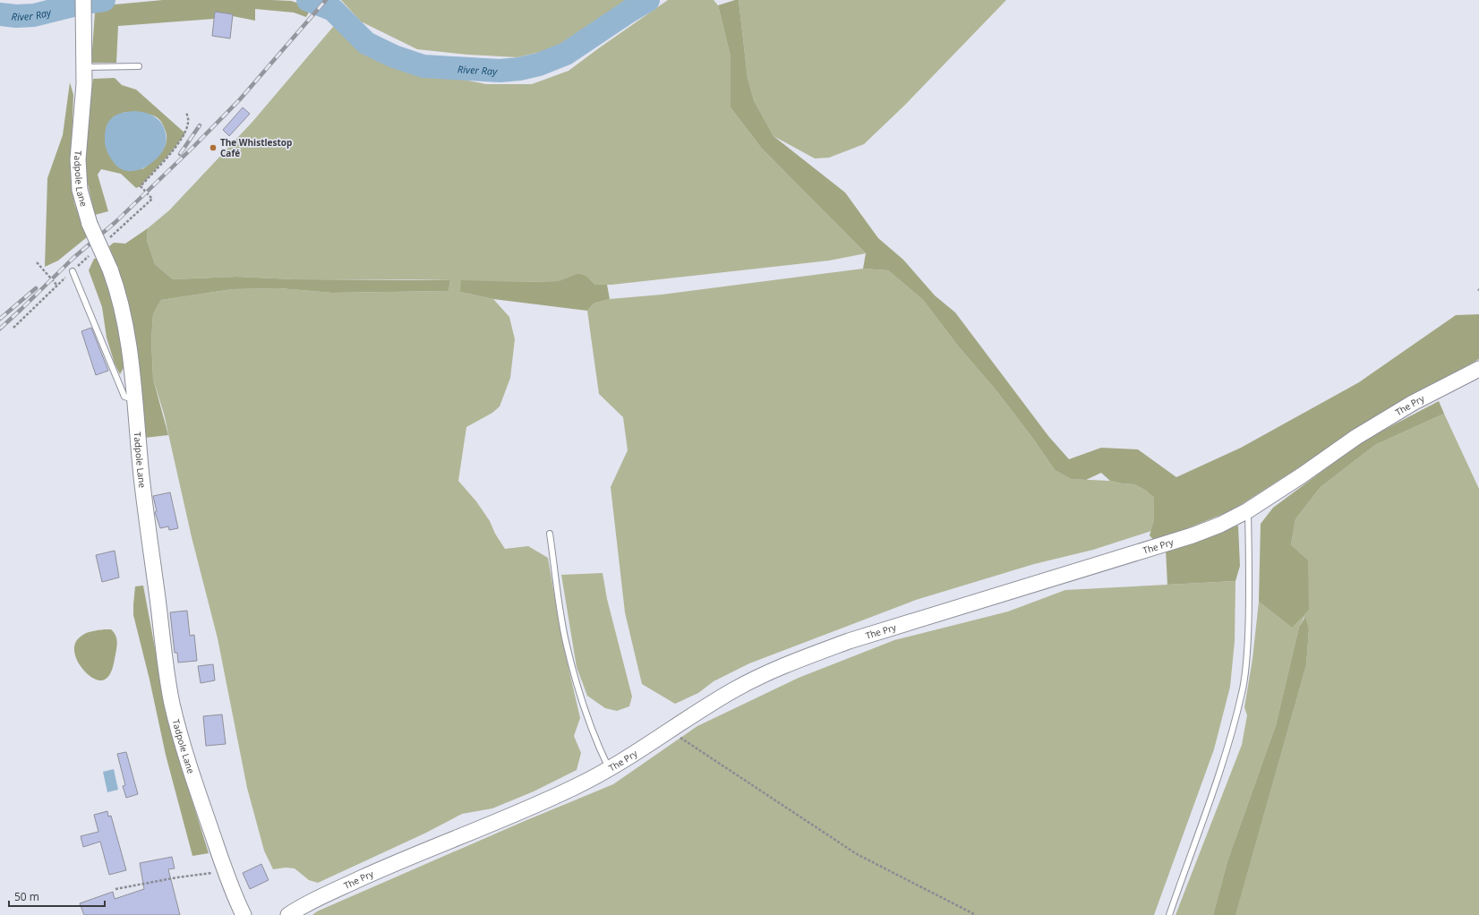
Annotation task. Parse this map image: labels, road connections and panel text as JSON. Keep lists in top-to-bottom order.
{
  "streets": {
    "main road": ["Tadpole Lane", "The Pry"]
  },
  "water": ["River Ray"],
  "places": ["The Whistlestop Café"],
  "scale_bar": "50 m"
}
